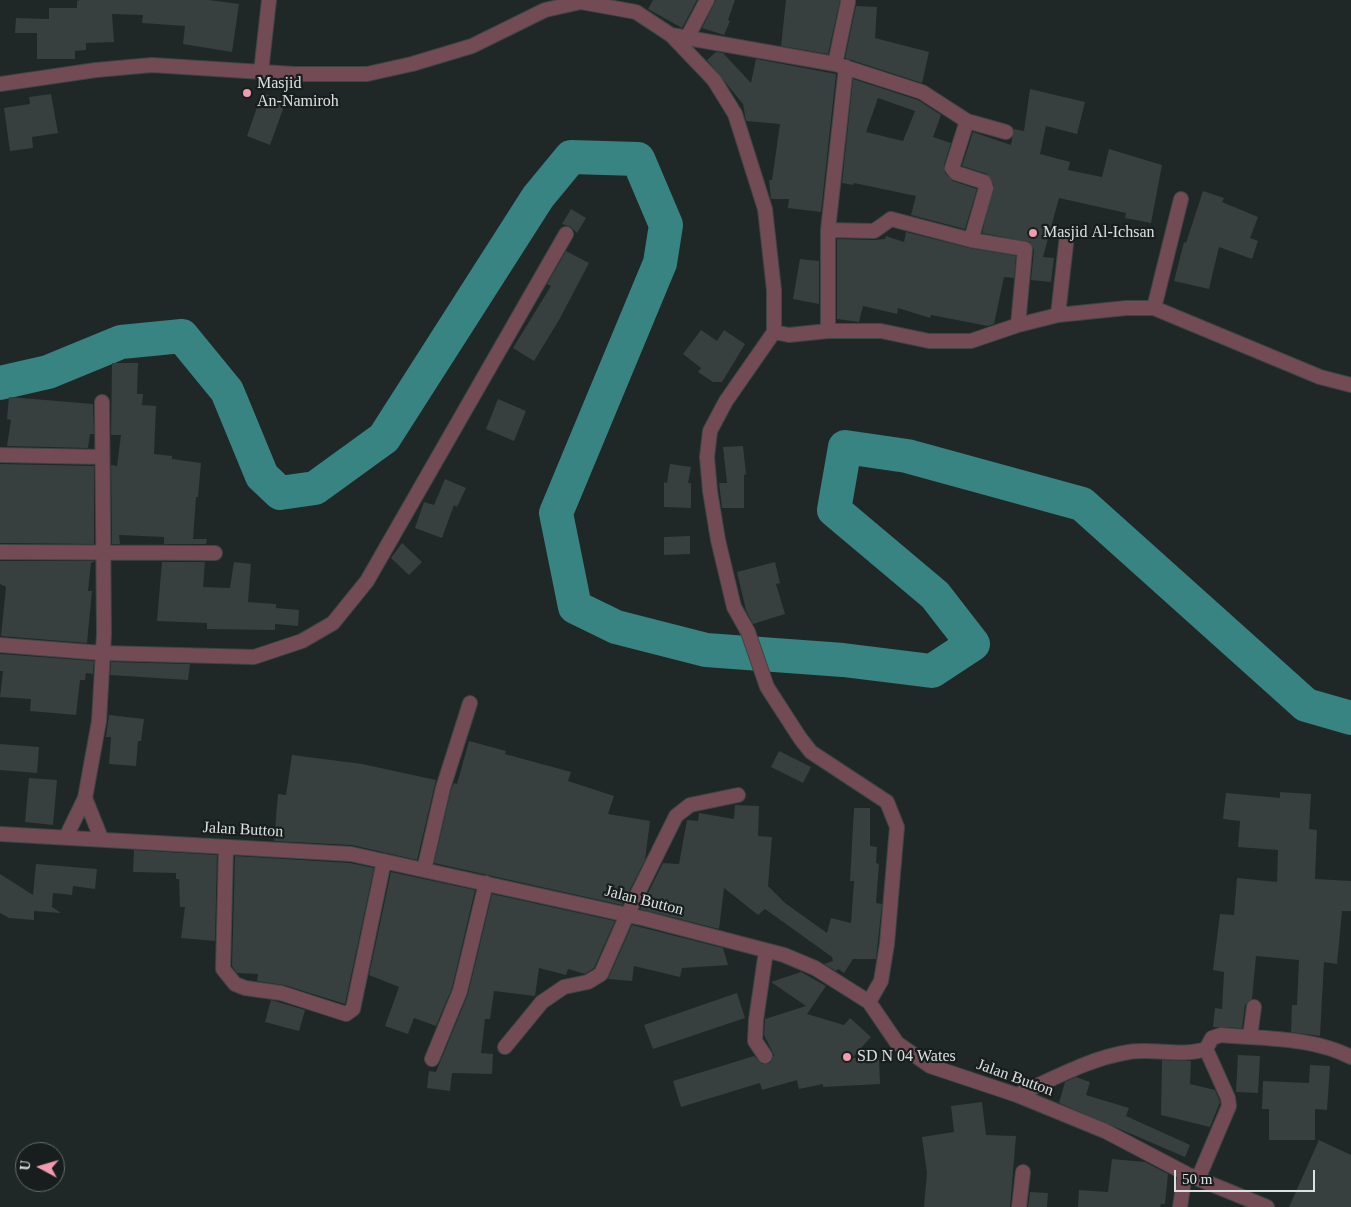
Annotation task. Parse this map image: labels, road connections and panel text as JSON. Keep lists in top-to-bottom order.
{
  "streets": {
    "street": ["Jalan Button"]
  },
  "places": ["Masjid An-Namiroh", "Masjid Al-Ichsan", "SD N 04 Wates"],
  "scale_bar": "50 m",
  "north": "left"
}
